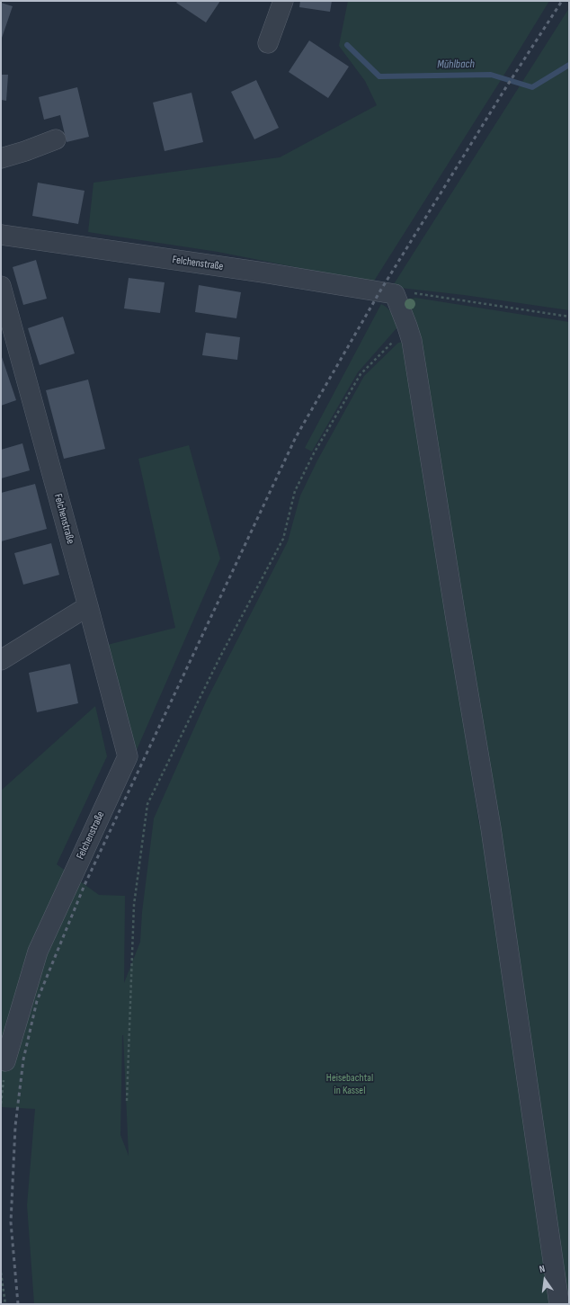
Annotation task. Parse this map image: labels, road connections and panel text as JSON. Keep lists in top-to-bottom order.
{
  "streets": {
    "street": ["Felchenstraße"]
  },
  "water": ["Mühlbach"],
  "parks": ["Heisebachtal in Kassel"],
  "north": "top"
}
